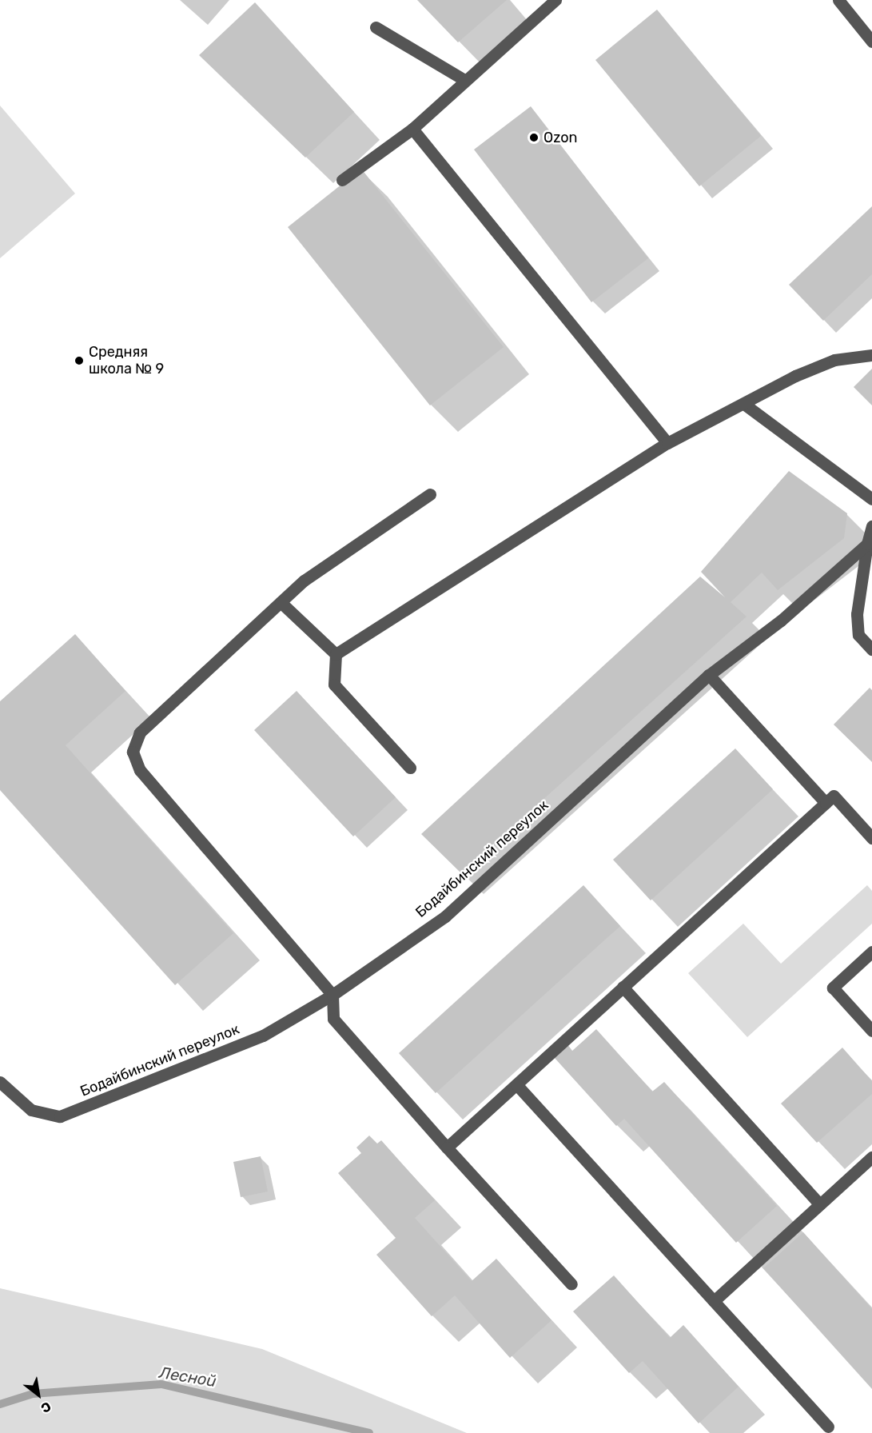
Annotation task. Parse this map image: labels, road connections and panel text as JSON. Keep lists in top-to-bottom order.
{
  "streets": {
    "street": ["Бодайбинский переулок"]
  },
  "water": ["Лесной"],
  "places": ["Ozon", "Средняя школа № 9"],
  "north": "bottom right"
}
